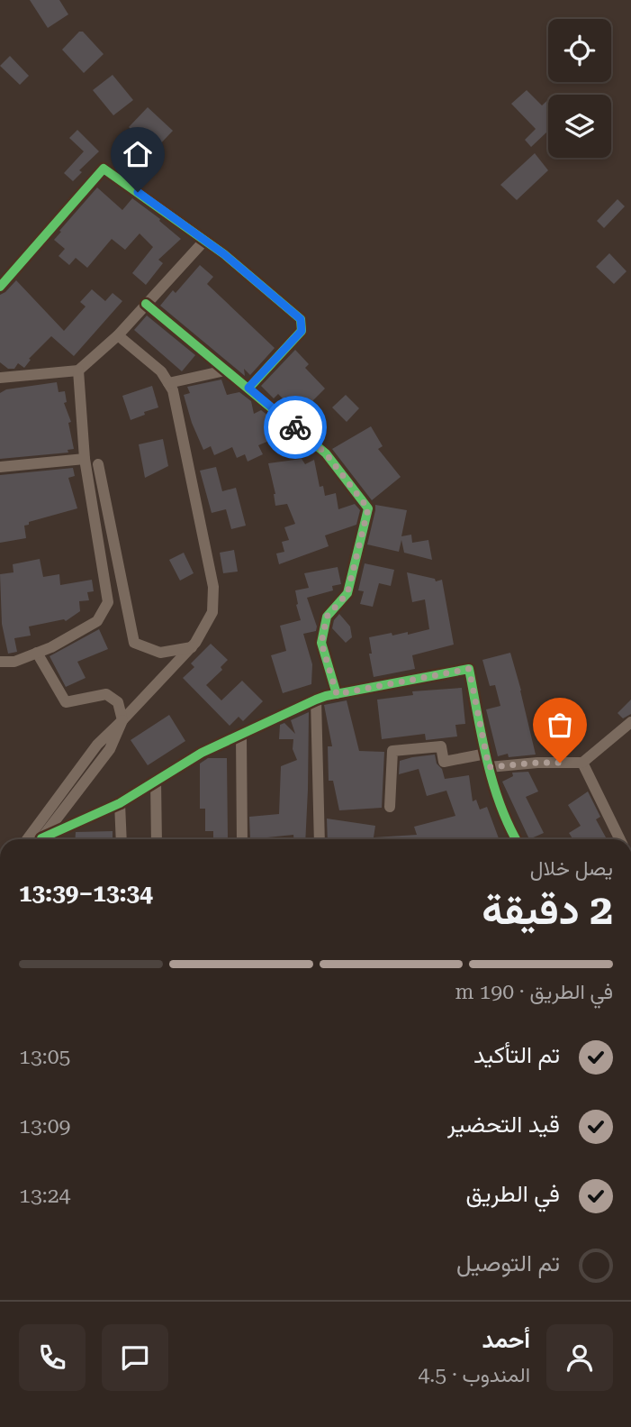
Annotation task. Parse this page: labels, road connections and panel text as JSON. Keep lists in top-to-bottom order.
{
  "page": {
    "heading": ["2 دقيقة", "يصل خلال", "13:34–13:39"],
    "panel": ["أحمد", "المندوب · 4.5"],
    "bar": "في الطريق · 190 m",
    "list": [
      ["تم التأكيد", "13:05"],
      ["قيد التحضير", "13:09"],
      ["في الطريق", "13:24"],
      "تم التوصيل"
    ]
  }
}
